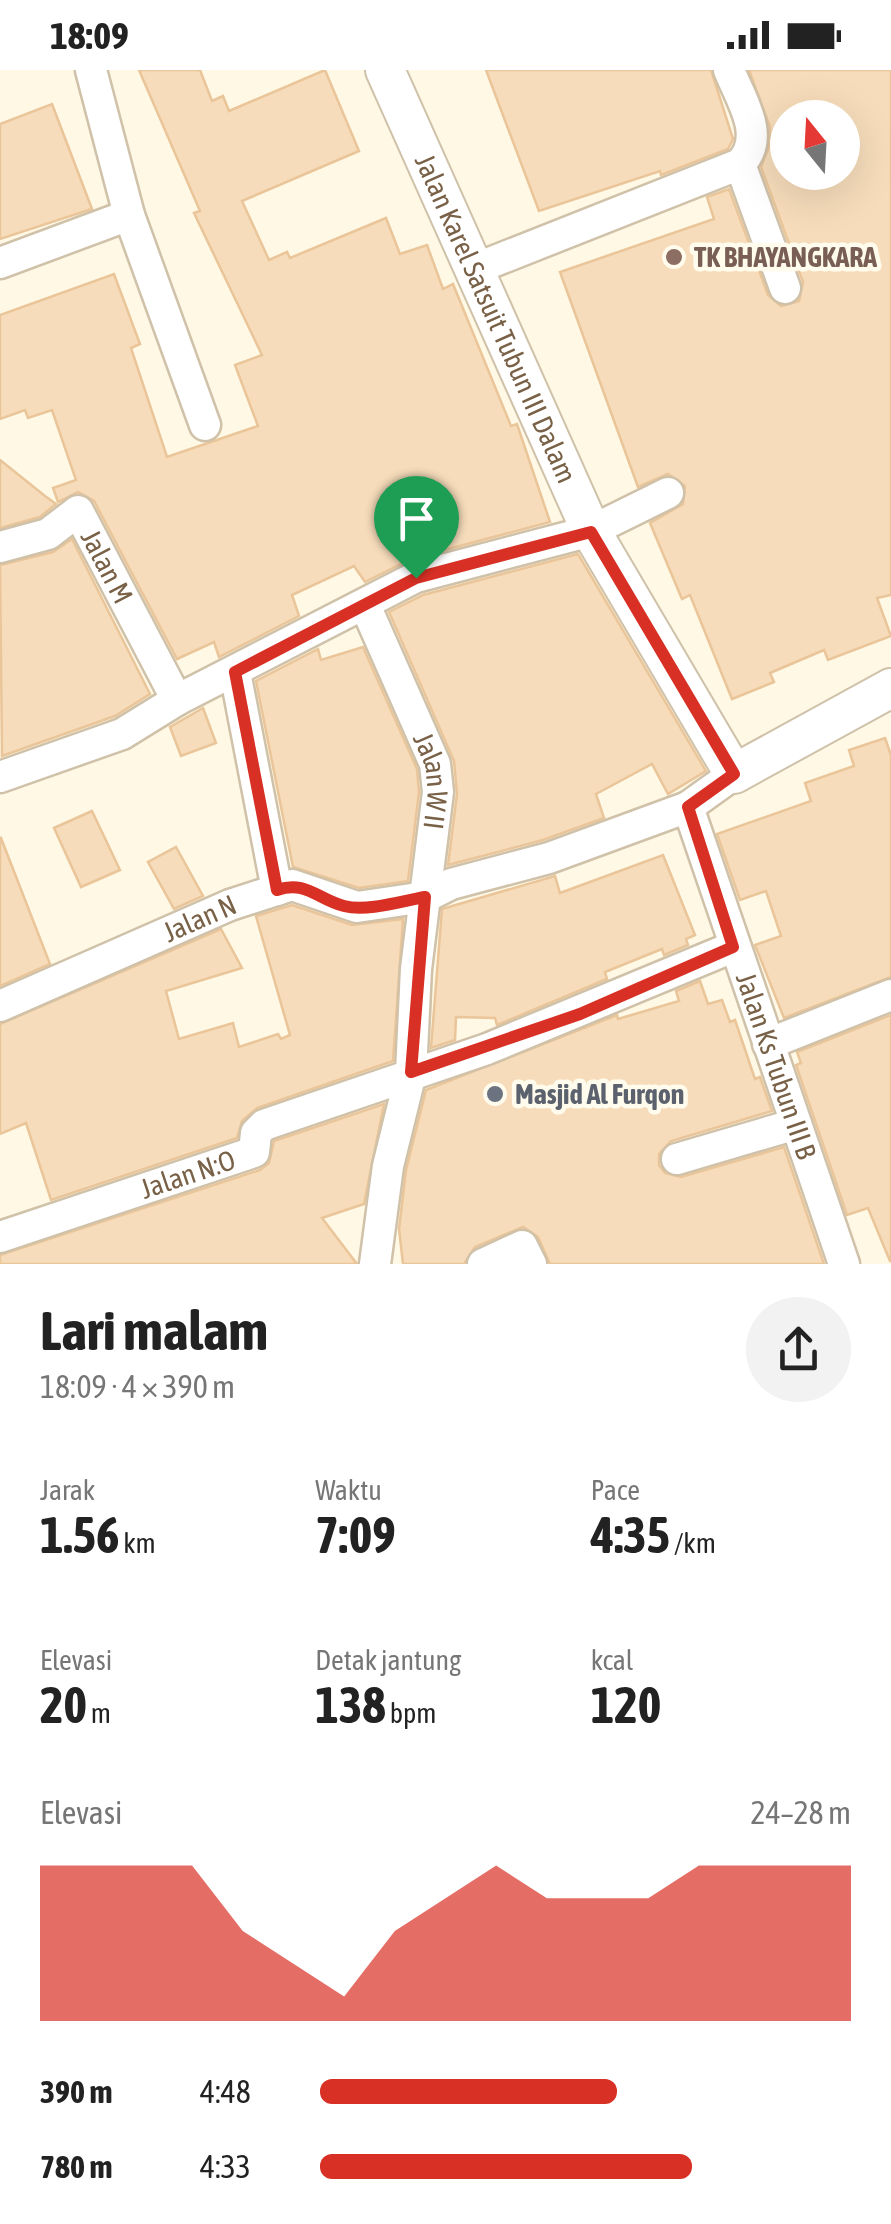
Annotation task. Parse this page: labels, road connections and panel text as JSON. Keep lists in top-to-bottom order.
{
  "streets": {
    "street": [
      "Jalan Karel Satsuit Tubun III Dalam",
      "Jalan M",
      "Jalan W II",
      "Jalan N",
      "Jalan Ks Tubun III B",
      "Jalan N:O"
    ]
  },
  "crossings": [
    ["Jalan W II", "Jalan N"],
    ["Jalan W II", "Jalan N:O"],
    ["Jalan N", "Jalan Ks Tubun III B"]
  ],
  "places": ["TK BHAYANGKARA", "Masjid Al Furqon"],
  "north": "top",
  "page": {
    "status": "18:09",
    "heading": ["Lari malam", "18:09 · 4 × 390 m"],
    "stats": [
      ["Jarak", "1.56 km"],
      ["Waktu", "7:09"],
      ["Pace", "4:35 /km"],
      ["Elevasi", "20 m"],
      ["Detak jantung", "138 bpm"],
      ["kcal", "120"]
    ],
    "chart": ["Elevasi", "24–28 m"],
    "list": [
      {
        "name": "390 m",
        "note": "4:48"
      },
      {
        "name": "780 m",
        "note": "4:33"
      }
    ]
  }
}
